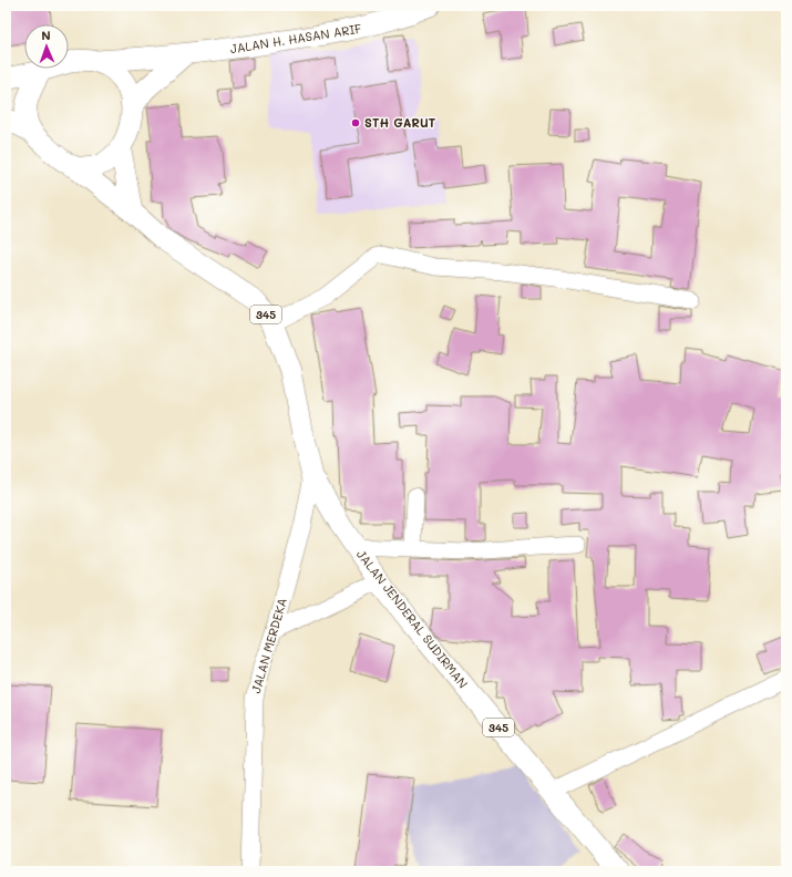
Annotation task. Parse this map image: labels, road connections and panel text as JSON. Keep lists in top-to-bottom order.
{
  "streets": {
    "main road": ["JALAN H. HASAN ARIF", "345", "JALAN JENDERAL SUDIRMAN"],
    "street": ["JALAN MERDEKA"]
  },
  "crossings": [
    ["JALAN H. HASAN ARIF", "345"],
    ["JALAN H. HASAN ARIF", "JALAN JENDERAL SUDIRMAN"],
    ["345", "JALAN JENDERAL SUDIRMAN"],
    ["JALAN JENDERAL SUDIRMAN", "JALAN MERDEKA"]
  ],
  "places": ["STH GARUT"],
  "north": "top"
}
